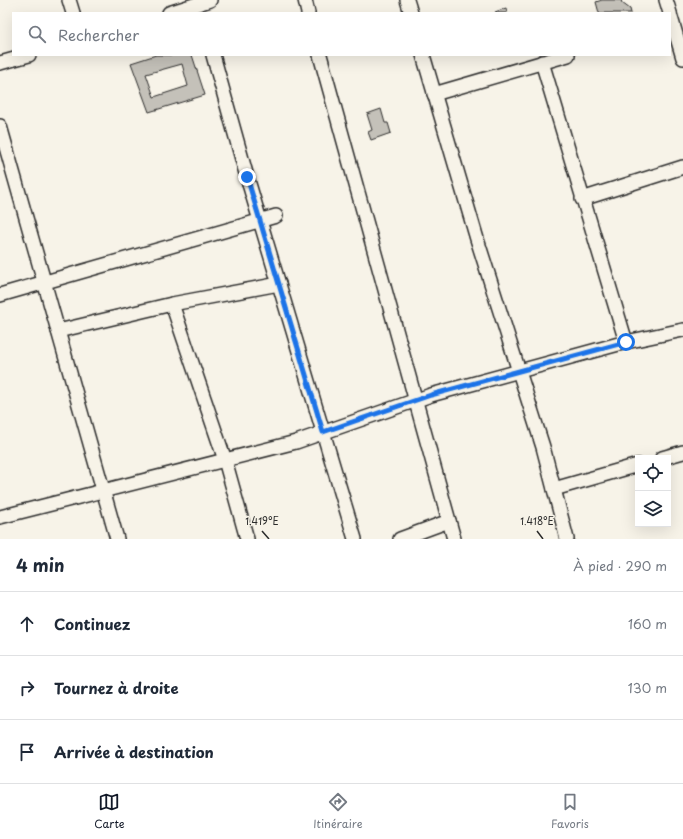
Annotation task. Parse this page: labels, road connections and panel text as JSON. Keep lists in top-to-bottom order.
{
  "page": {
    "search": "Rechercher",
    "heading": ["4 min", "À pied · 290 m"],
    "list": [
      ["Continuez", "160 m"],
      ["Tournez à droite", "130 m"],
      "Arrivée à destination"
    ],
    "nav": ["Carte", "Itinéraire", "Favoris"]
  },
  "coordinates": ["1.419°E", "1.418°E"]
}
